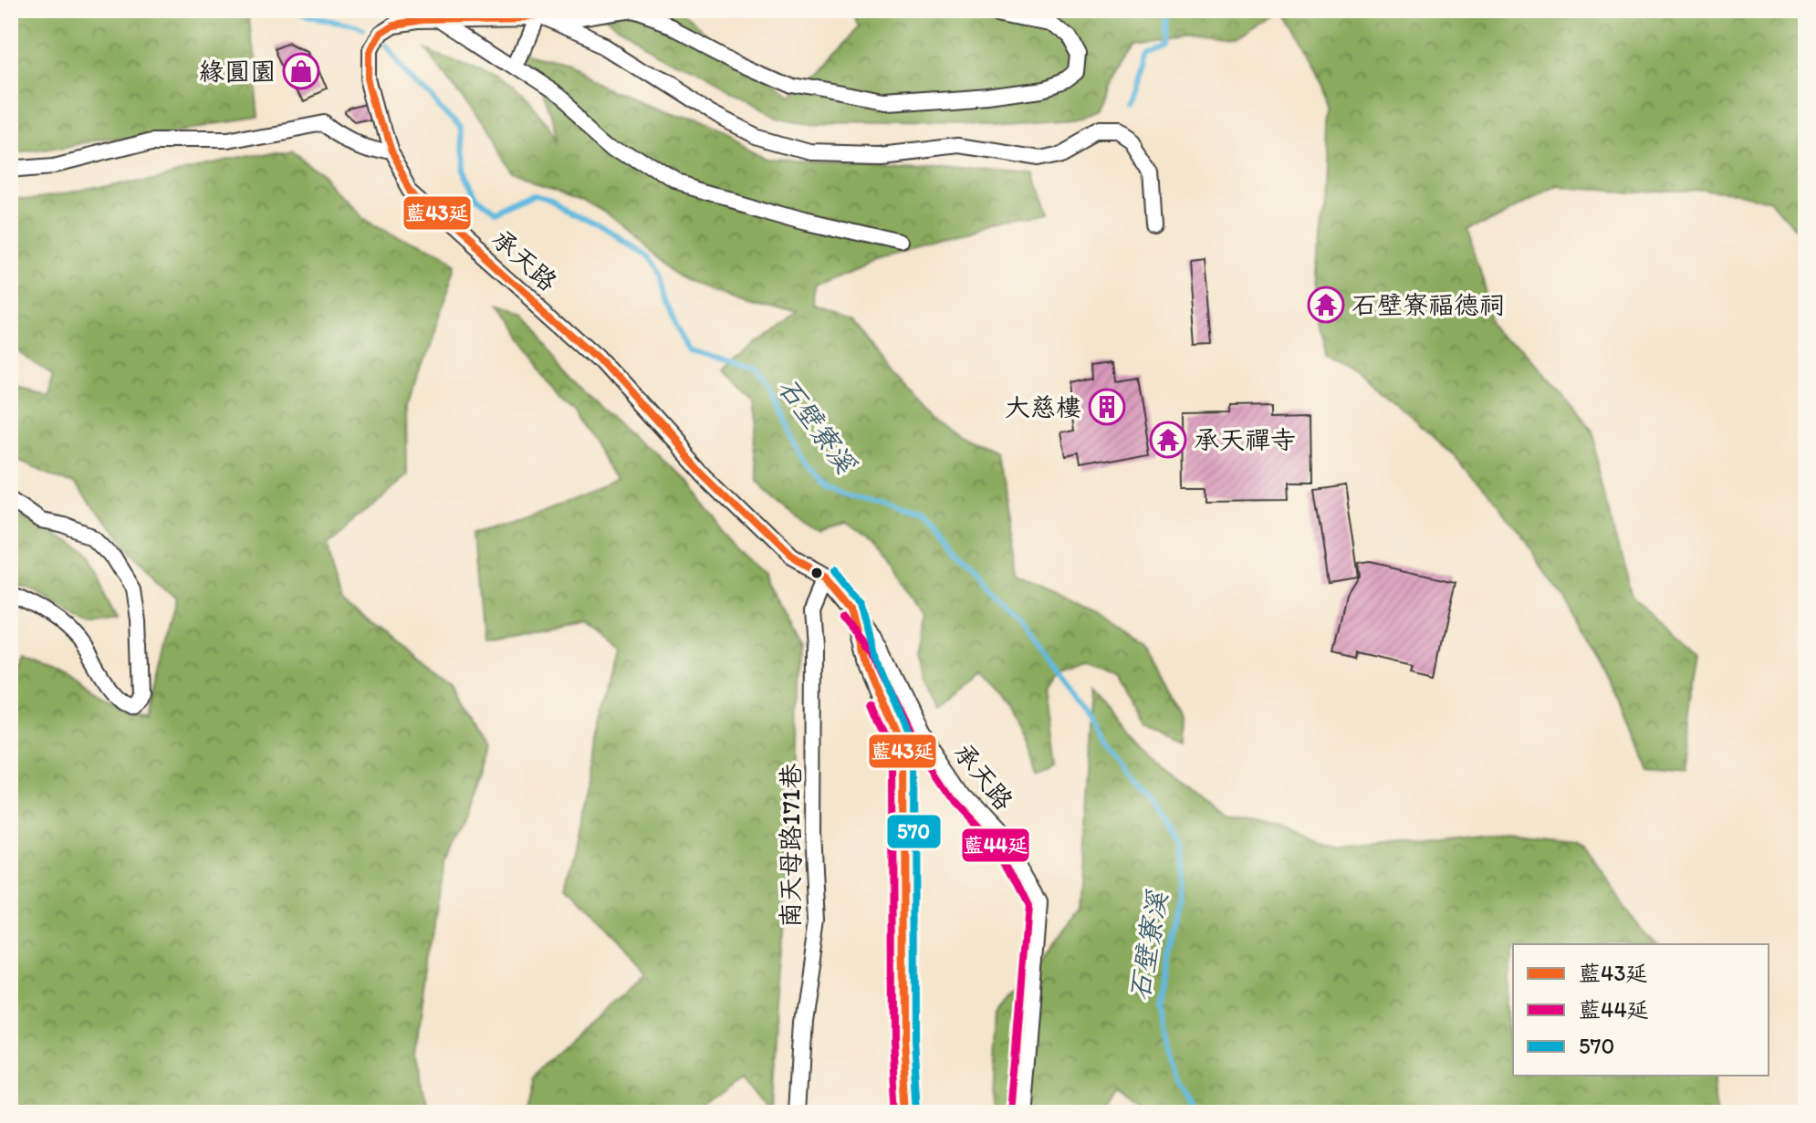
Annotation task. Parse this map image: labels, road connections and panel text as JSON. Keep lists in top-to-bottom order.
{
  "streets": {
    "street": ["承天路", "南天母路171巷"]
  },
  "crossings": [
    ["承天路", "南天母路171巷"]
  ],
  "water": ["石壁寮溪"],
  "places": {
    "shop": ["緣圓園"],
    "temple": ["石壁寮福德祠", "承天禪寺"],
    "building": ["大慈樓"]
  },
  "lines": ["transit line 藍43延", "transit line 570", "transit line 藍44延"],
  "legend": ["藍43延", "藍44延", "570"]
}
